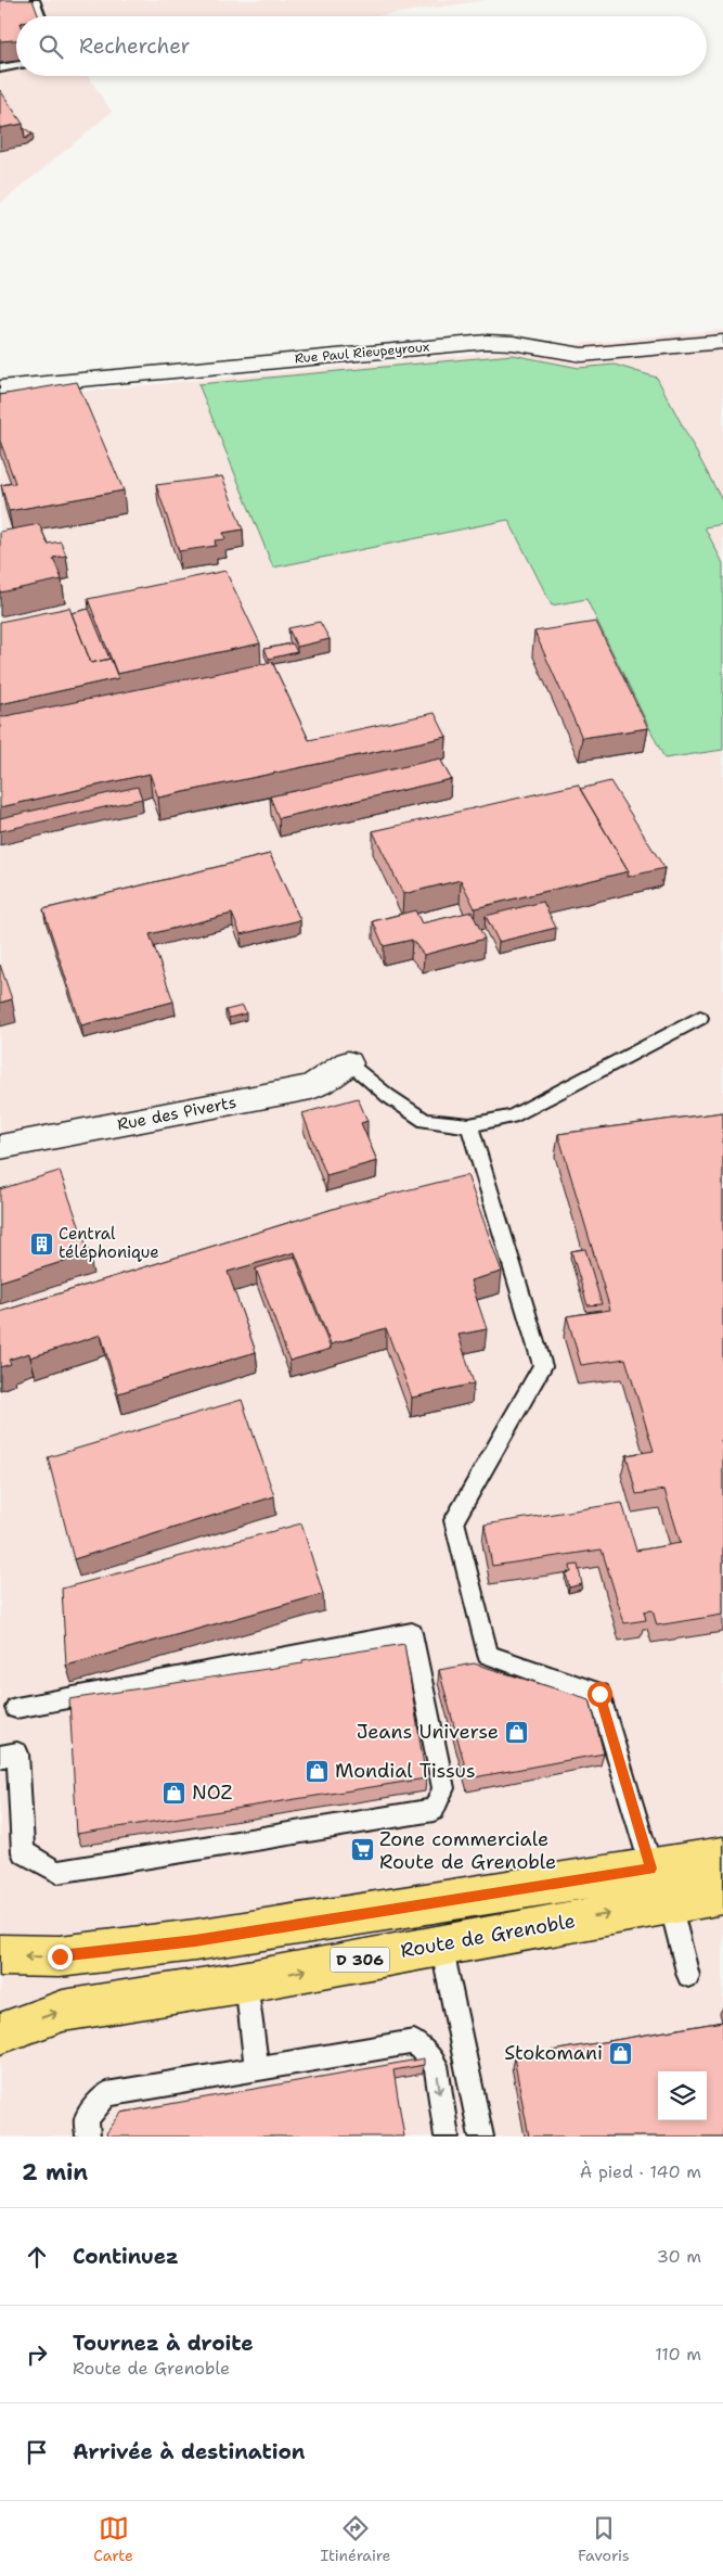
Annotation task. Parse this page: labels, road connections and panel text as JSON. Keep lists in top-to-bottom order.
{
  "streets": {
    "main road": ["Route de Grenoble", "D 306"],
    "street": ["Rue Paul Rieupeyroux", "Rue des Piverts"]
  },
  "places": {
    "building": ["Central téléphonique"],
    "shop": [
      "Jeans Universe",
      "Mondial Tissus",
      "NOZ",
      "Stokomani"
    ],
    "supermarket": ["Zone commerciale Route de Grenoble"]
  },
  "page": {
    "search": "Rechercher",
    "heading": ["2 min", "À pied · 140 m"],
    "list": [
      ["Continuez", "30 m"],
      ["Tournez à droite", "Route de Grenoble", "110 m"],
      "Arrivée à destination"
    ],
    "nav": ["Carte", "Itinéraire", "Favoris"]
  }
}
